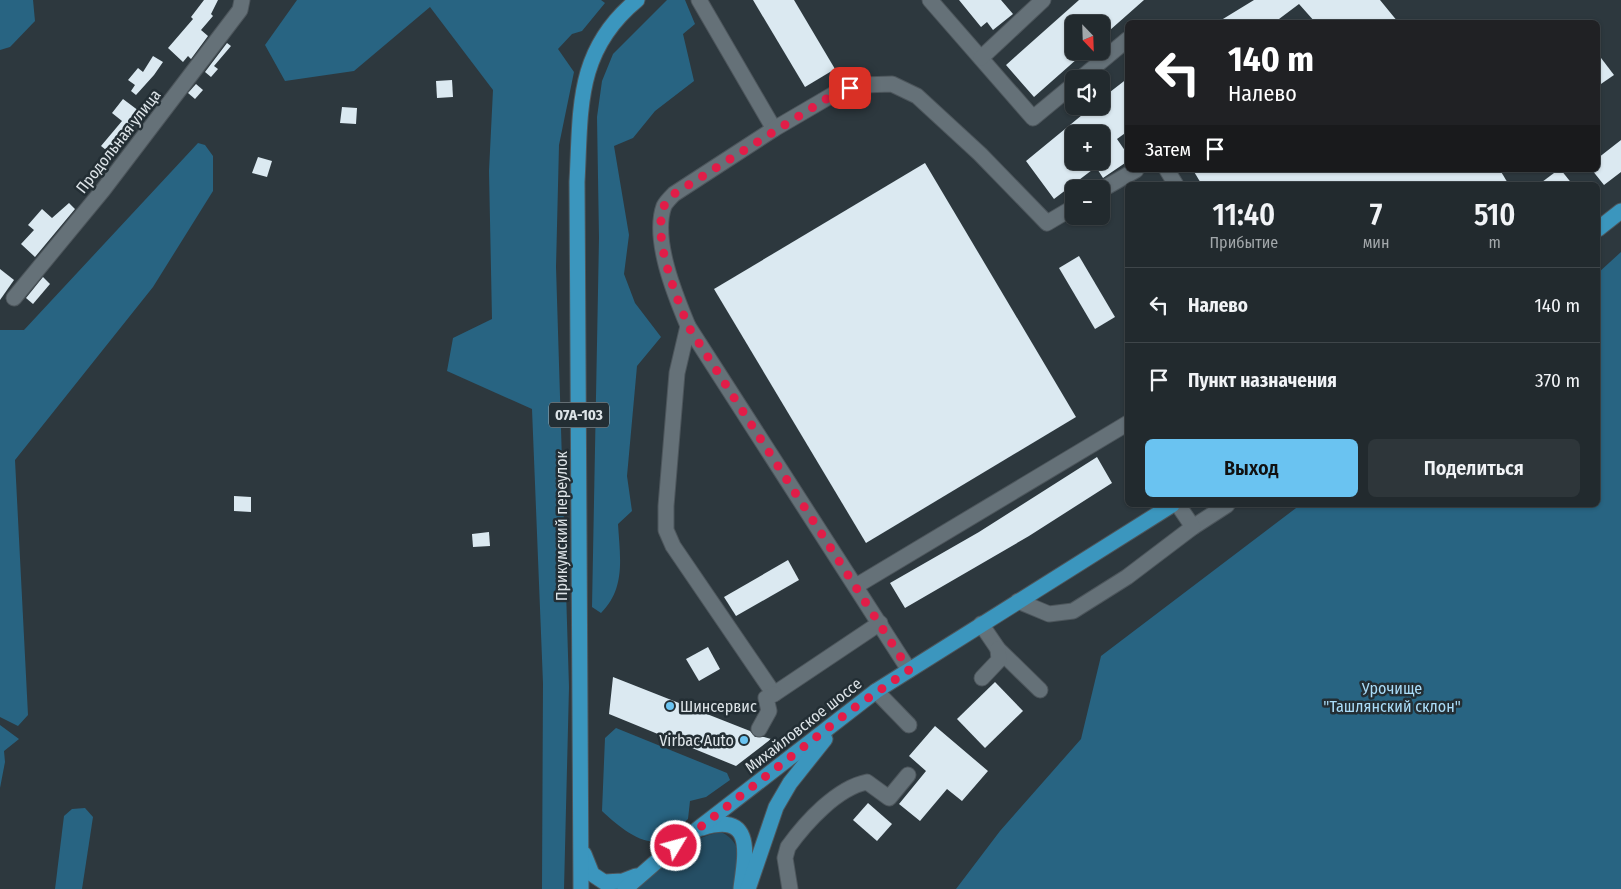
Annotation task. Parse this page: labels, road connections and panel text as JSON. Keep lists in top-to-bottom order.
{
  "streets": {
    "main road": ["07А-103", "Прикумский переулок", "Михайловское шоссе"],
    "street": ["Продольная улица"]
  },
  "parks": ["Урочище \"Ташлянский склон\""],
  "places": ["Шинсервис", "Virbac Auto"],
  "north": "bottom right",
  "page": {
    "map_buttons": ["+", "−"],
    "turn": ["140 m", "Налево"],
    "then": "Затем",
    "eta": [
      "11:40",
      "Прибытие",
      "7",
      "мин",
      "510",
      "m"
    ],
    "list": [
      {
        "name": "Налево",
        "value": "140 m"
      },
      {
        "name": "Пункт назначения",
        "value": "370 m"
      }
    ],
    "buttons": ["Выход", "Поделиться"]
  }
}
